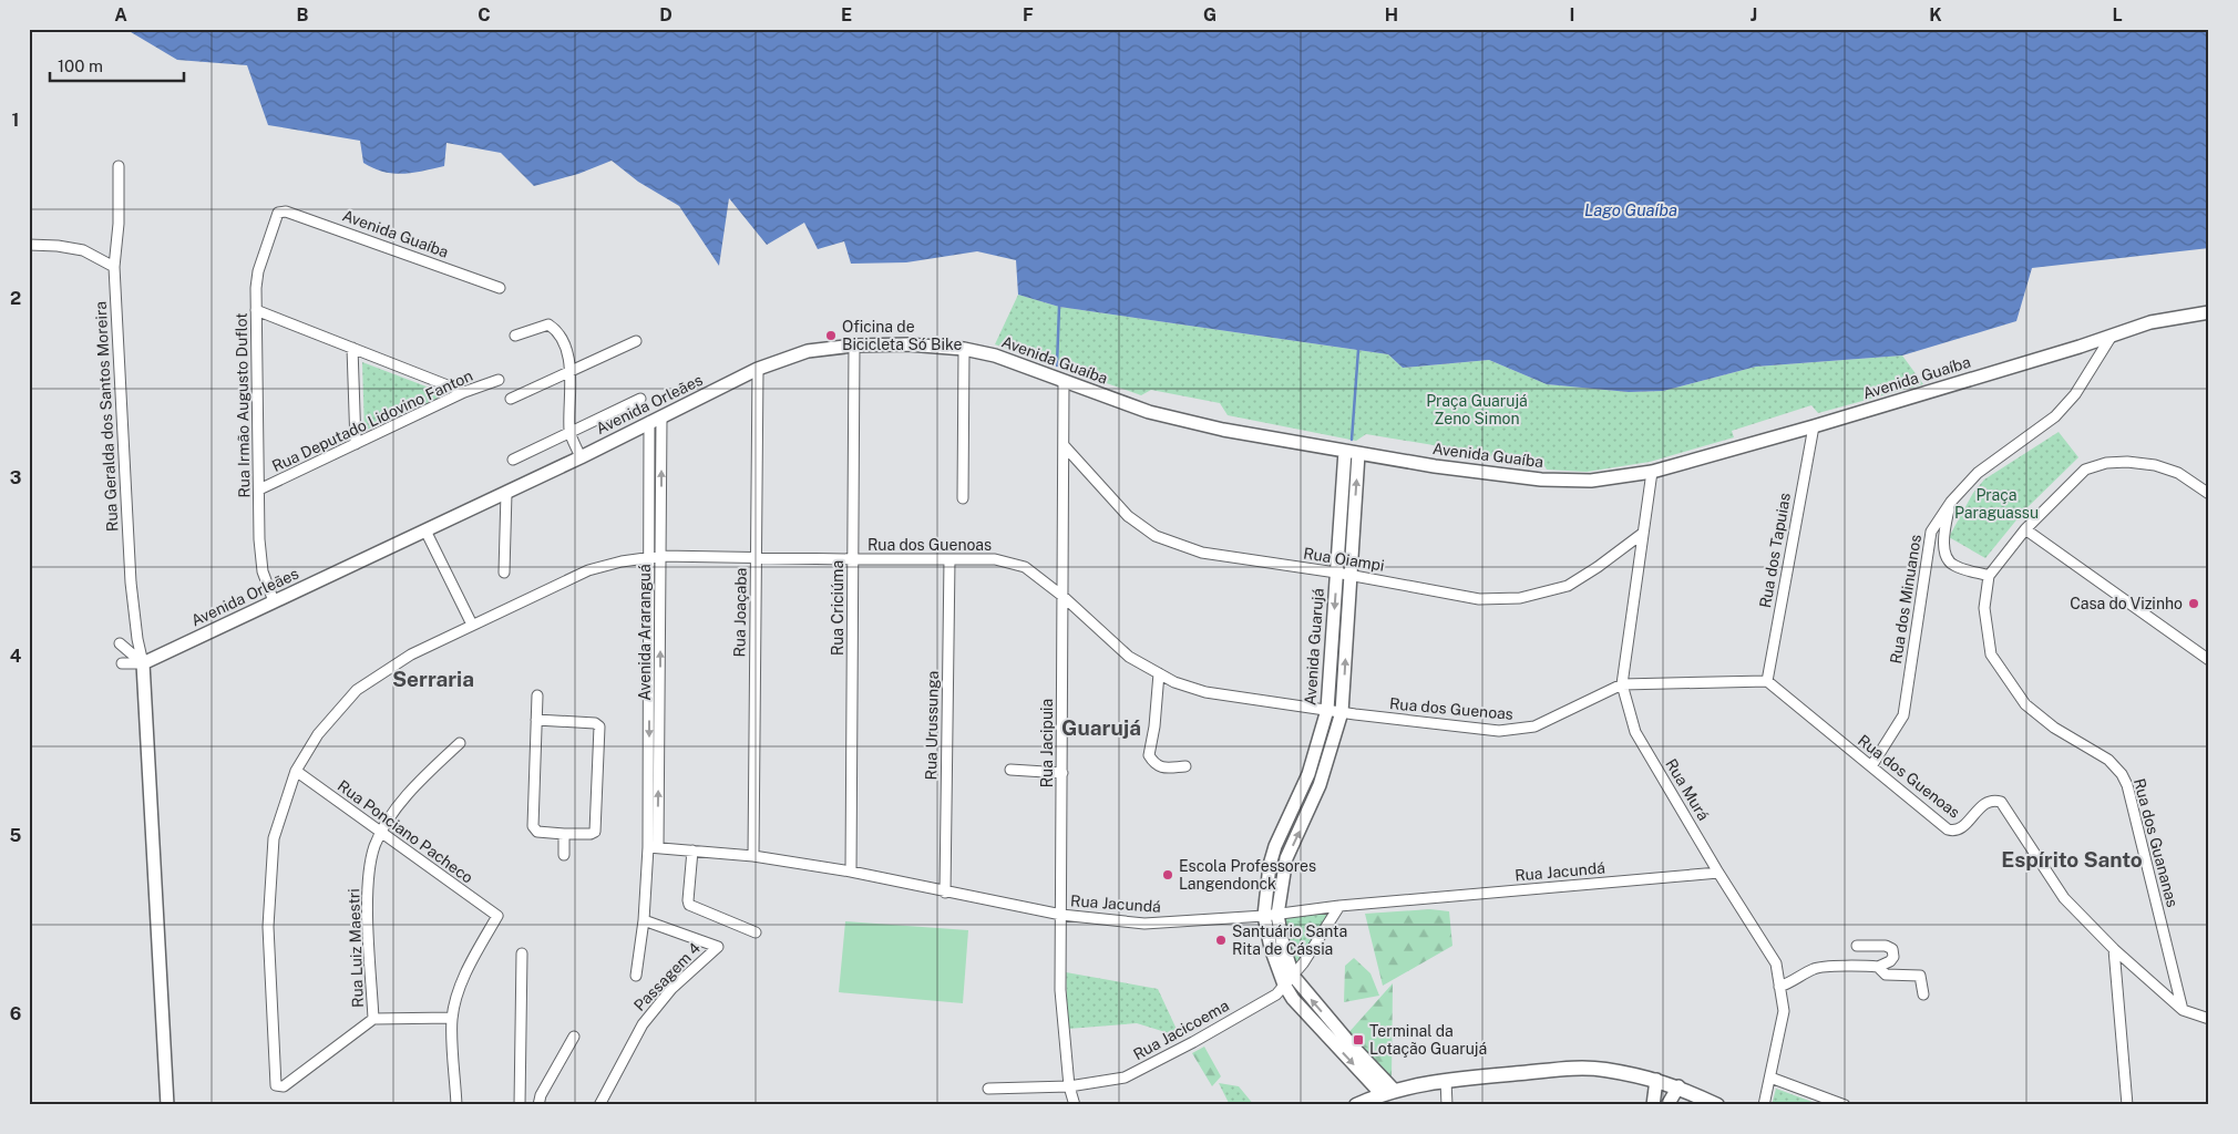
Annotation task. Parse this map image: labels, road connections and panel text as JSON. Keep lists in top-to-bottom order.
{
  "streets": {
    "street": [
      "Avenida Guaíba",
      "Avenida Orleães",
      "Rua Irmão Augusto Duflot",
      "Rua Geralda dos Santos Moreira",
      "Rua Deputado Lidovino Fanton",
      "Rua dos Guenoas",
      "Rua dos Tapuias",
      "Rua Oiampi",
      "Rua dos Minuanos",
      "Rua Criciúma",
      "Rua Joaçaba",
      "Avenida Araranguá",
      "Avenida Guarujá",
      "Rua Urussunga",
      "Rua Jacipuia",
      "Rua Murá",
      "Rua Ponciano Pacheco",
      "Rua dos Guananas",
      "Rua Jacundá",
      "Rua Luiz Maestri",
      "Passagem 4",
      "Rua Jacicoema"
    ]
  },
  "crossings": [
    ["Avenida Guaíba", "Avenida Orleães"],
    ["Avenida Guaíba", "Rua Irmão Augusto Duflot"],
    ["Avenida Guaíba", "Rua dos Tapuias"],
    ["Avenida Guaíba", "Rua dos Minuanos"],
    ["Avenida Guaíba", "Rua Criciúma"],
    ["Avenida Guaíba", "Rua Joaçaba"],
    ["Avenida Guaíba", "Avenida Guarujá"],
    ["Avenida Guaíba", "Rua Jacipuia"],
    ["Avenida Guaíba", "Rua Murá"],
    ["Avenida Orleães", "Rua Irmão Augusto Duflot"],
    ["Avenida Orleães", "Rua Geralda dos Santos Moreira"],
    ["Avenida Orleães", "Rua Joaçaba"],
    ["Avenida Orleães", "Avenida Araranguá"],
    ["Rua Irmão Augusto Duflot", "Rua Deputado Lidovino Fanton"],
    ["Rua dos Guenoas", "Rua dos Tapuias"],
    ["Rua dos Guenoas", "Rua dos Minuanos"],
    ["Rua dos Guenoas", "Rua Criciúma"],
    ["Rua dos Guenoas", "Rua Joaçaba"],
    ["Rua dos Guenoas", "Avenida Araranguá"],
    ["Rua dos Guenoas", "Avenida Guarujá"],
    ["Rua dos Guenoas", "Rua Urussunga"],
    ["Rua dos Guenoas", "Rua Jacipuia"],
    ["Rua dos Guenoas", "Rua Murá"],
    ["Rua dos Guenoas", "Rua Ponciano Pacheco"],
    ["Rua dos Guenoas", "Rua dos Guananas"],
    ["Rua dos Guenoas", "Rua Luiz Maestri"],
    ["Rua Oiampi", "Avenida Guarujá"],
    ["Rua Oiampi", "Rua Jacipuia"],
    ["Rua Oiampi", "Rua Murá"],
    ["Rua Criciúma", "Rua Jacundá"],
    ["Rua Joaçaba", "Rua Jacundá"],
    ["Avenida Araranguá", "Rua Jacundá"],
    ["Avenida Guarujá", "Rua Jacundá"],
    ["Avenida Guarujá", "Rua Jacicoema"],
    ["Rua Urussunga", "Rua Jacundá"],
    ["Rua Jacipuia", "Rua Jacundá"],
    ["Rua Jacipuia", "Rua Jacicoema"],
    ["Rua Murá", "Rua Jacundá"],
    ["Rua Ponciano Pacheco", "Rua Luiz Maestri"],
    ["Rua Jacundá", "Rua Jacicoema"]
  ],
  "districts": ["Serraria", "Guarujá", "Espírito Santo"],
  "water": ["Lago Guaíba"],
  "parks": ["Praça Guarujá Zeno Simon", "Praça Paraguassu"],
  "places": {
    "other": [
      "Oficina de Bicicleta Só Bike",
      "Casa do Vizinho",
      "Escola Professores Langendonck",
      "Santuário Santa Rita de Cássia"
    ],
    "transit": ["Terminal da Lotação Guarujá"]
  },
  "scale_bar": "100 m",
  "grid": {
    "columns": [
      "A",
      "B",
      "C",
      "D",
      "E",
      "F",
      "G",
      "H",
      "I",
      "J",
      "K",
      "L"
    ],
    "rows": [
      "1",
      "2",
      "3",
      "4",
      "5",
      "6"
    ]
  }
}
